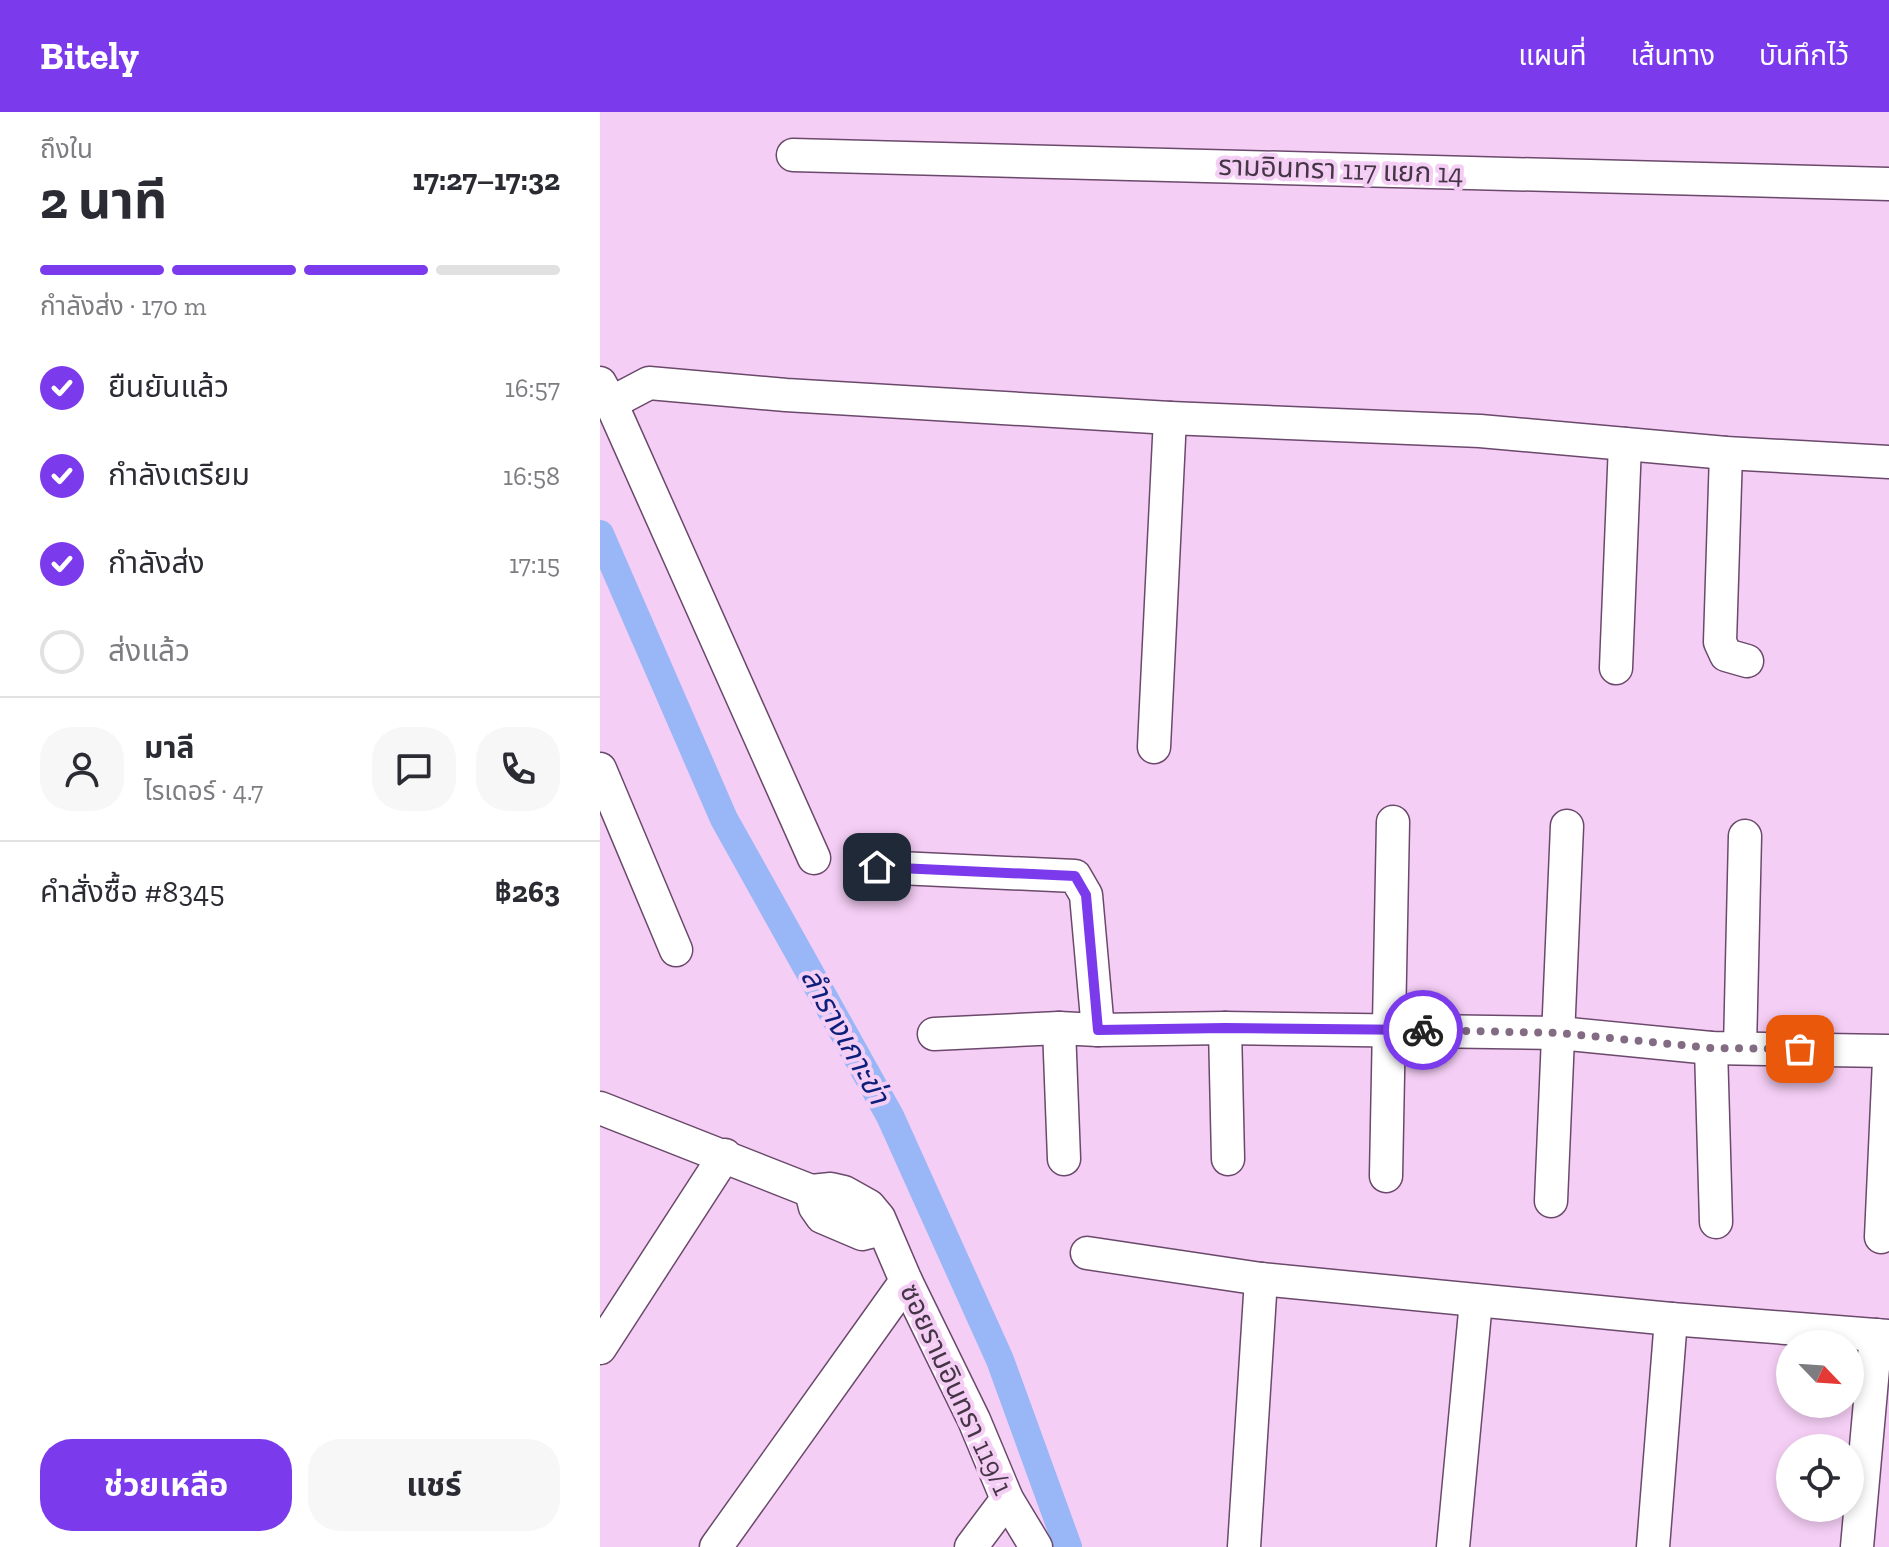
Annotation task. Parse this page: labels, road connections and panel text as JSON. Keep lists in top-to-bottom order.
{
  "streets": {
    "street": ["รามอินทรา 117 แยก 14", "ซอยรามอินทรา 119/1"]
  },
  "water": ["ลำรางเกาะข่า"],
  "north": "bottom right",
  "page": {
    "header": "Bitely",
    "nav": ["แผนที่", "เส้นทาง", "บันทึกไว้"],
    "heading": ["2 นาที", "ถึงใน", "17:27–17:32"],
    "panel": [
      "มาลี",
      "ไรเดอร์ · 4.7",
      "คำสั่งซื้อ #8345",
      "฿263"
    ],
    "bar": "กำลังส่ง · 170 m",
    "list": [
      ["ยืนยันแล้ว", "16:57"],
      ["กำลังเตรียม", "16:58"],
      ["กำลังส่ง", "17:15"],
      "ส่งแล้ว"
    ],
    "buttons": ["ช่วยเหลือ", "แชร์"]
  }
}
